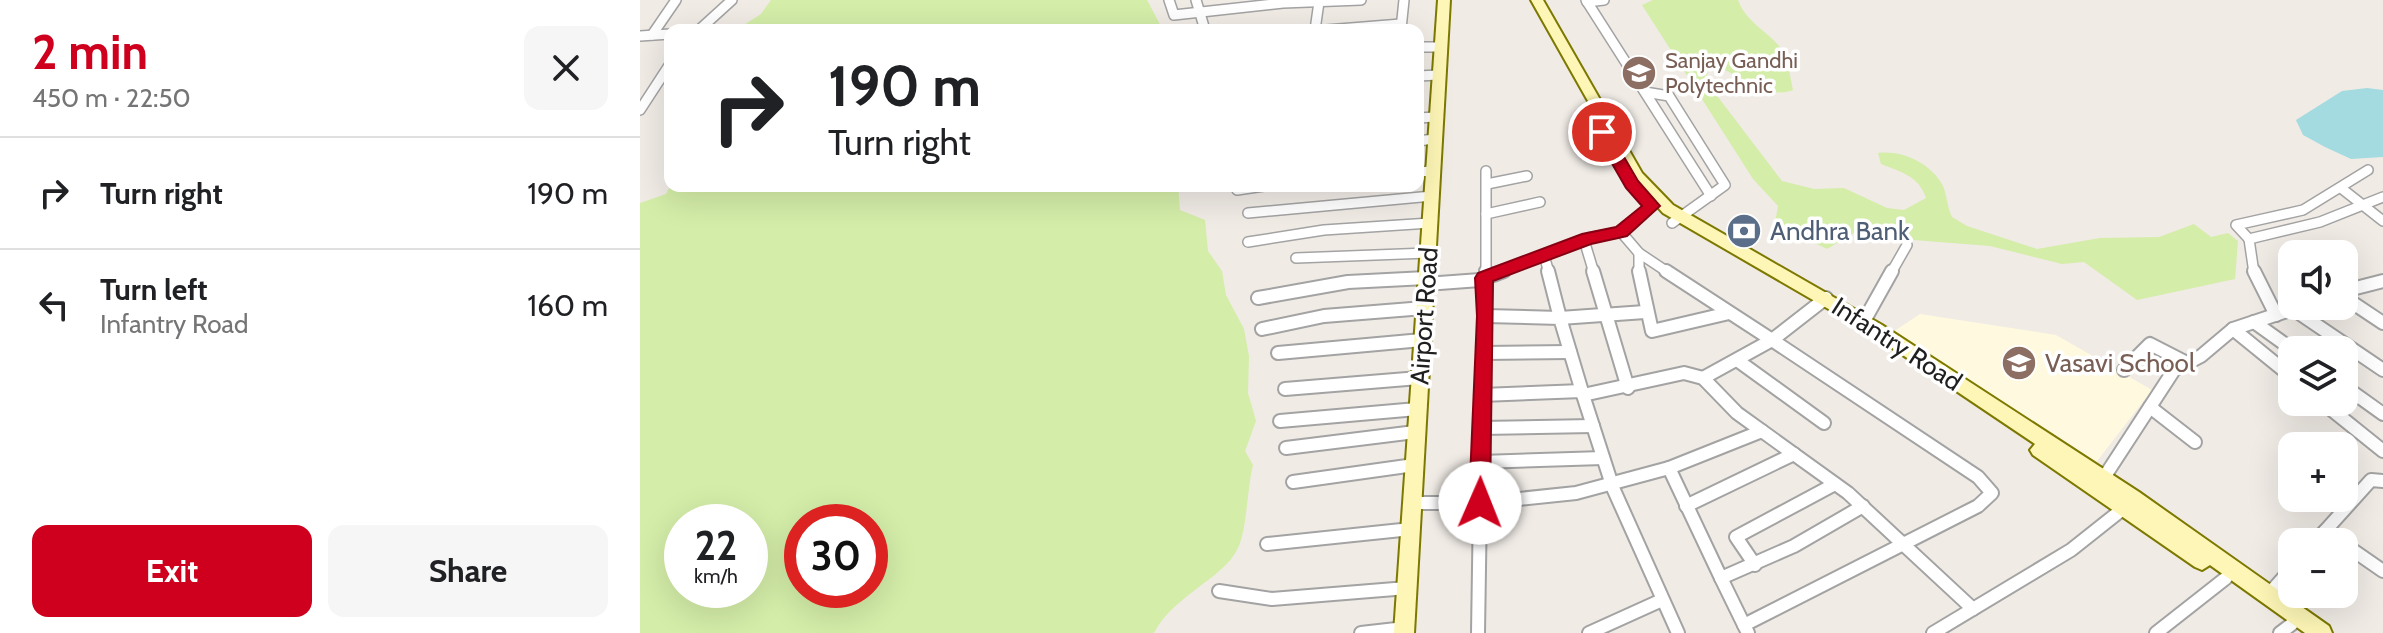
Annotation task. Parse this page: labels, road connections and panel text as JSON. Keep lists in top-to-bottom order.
{
  "streets": {
    "street": ["Airport Road", "Infantry Road"]
  },
  "places": {
    "school or university": ["Sanjay Gandhi Polytechnic", "Vasavi School"],
    "bank": ["Andhra Bank"]
  },
  "page": {
    "heading": ["2 min", "450 m · 22:50"],
    "turn": ["190 m", "Turn right"],
    "list": [
      {
        "name": "Turn right",
        "value": "190 m"
      },
      {
        "name": "Turn left",
        "note": "Infantry Road",
        "value": "160 m"
      }
    ],
    "map_buttons": ["+", "−"],
    "speed": "22 km/h",
    "limit": "30",
    "buttons": ["Exit", "Share"]
  }
}
